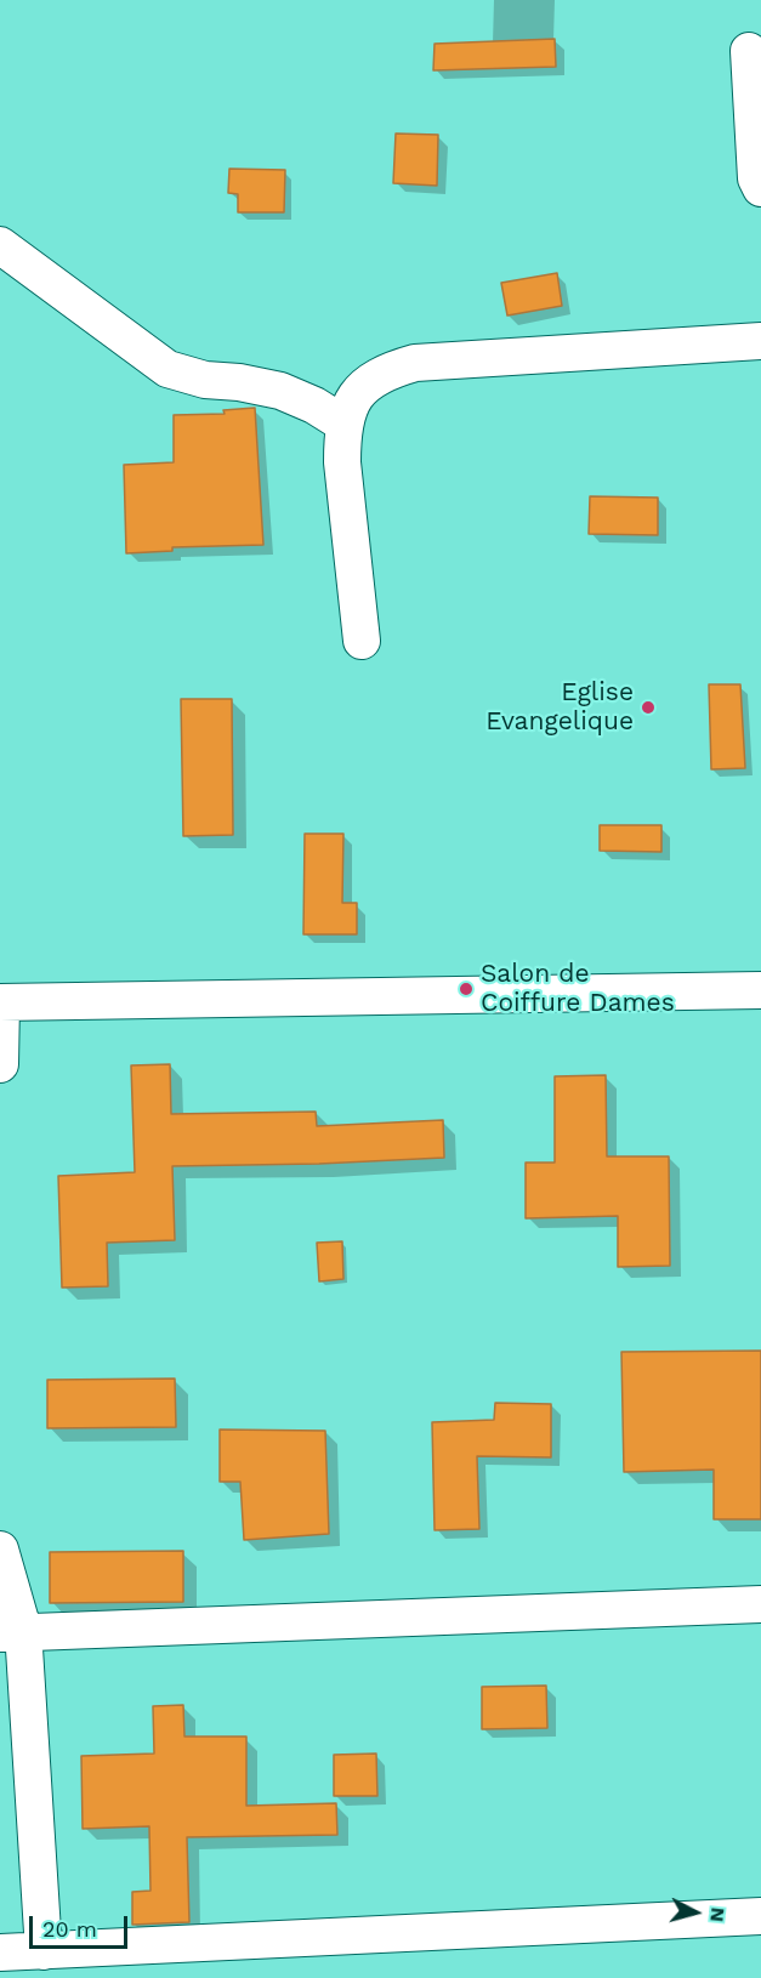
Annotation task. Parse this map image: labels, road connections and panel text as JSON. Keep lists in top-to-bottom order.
{
  "places": ["Eglise Evangelique", "Salon de Coiffure Dames"],
  "scale_bar": "20 m",
  "north": "right"
}
